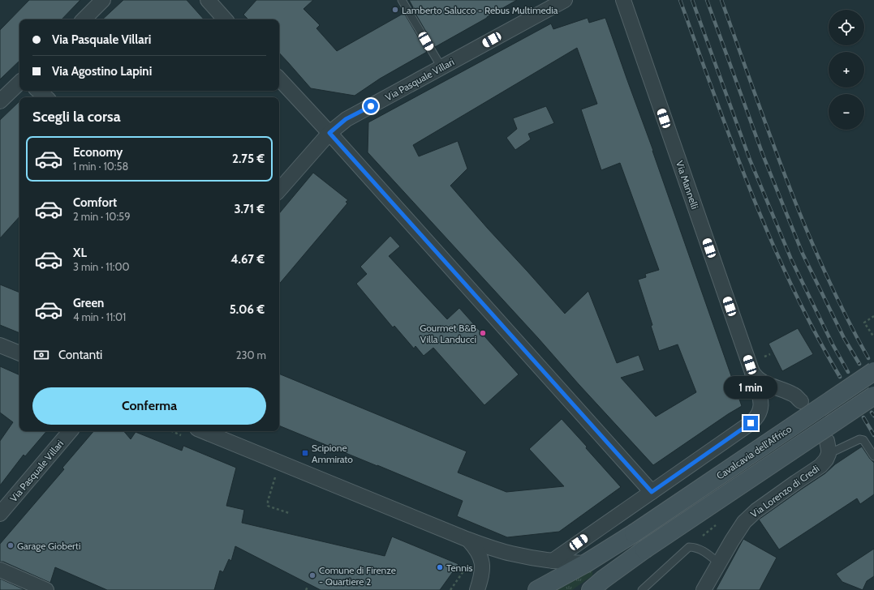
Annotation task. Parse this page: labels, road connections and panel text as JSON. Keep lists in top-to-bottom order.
{
  "streets": {
    "street": [
      "Via Pasquale Villari",
      "Via Mannelli",
      "Cavalcavia dell'Affrico",
      "Via Lorenzo di Credi"
    ]
  },
  "places": {
    "other": [
      "Lamberto Salucco - Rebus Multimedia",
      "Gourmet B&B Villa Landucci",
      "Garage Gioberti",
      "Tennis",
      "Comune di Firenze - Quartiere 2"
    ],
    "transit": ["Scipione Ammirato"]
  },
  "page": {
    "map_buttons": ["+", "−"],
    "banner": ["Via Pasquale Villari", "Via Agostino Lapini"],
    "heading": "Scegli la corsa",
    "list": [
      {
        "name": "Economy",
        "note": "1 min · 10:58",
        "value": "2.75 €"
      },
      {
        "name": "Comfort",
        "note": "2 min · 10:59",
        "value": "3.71 €"
      },
      {
        "name": "XL",
        "note": "3 min · 11:00",
        "value": "4.67 €"
      },
      {
        "name": "Green",
        "note": "4 min · 11:01",
        "value": "5.06 €"
      }
    ],
    "pay": ["Contanti", "230 m"],
    "bubble": "1 min",
    "buttons": "Conferma"
  }
}
